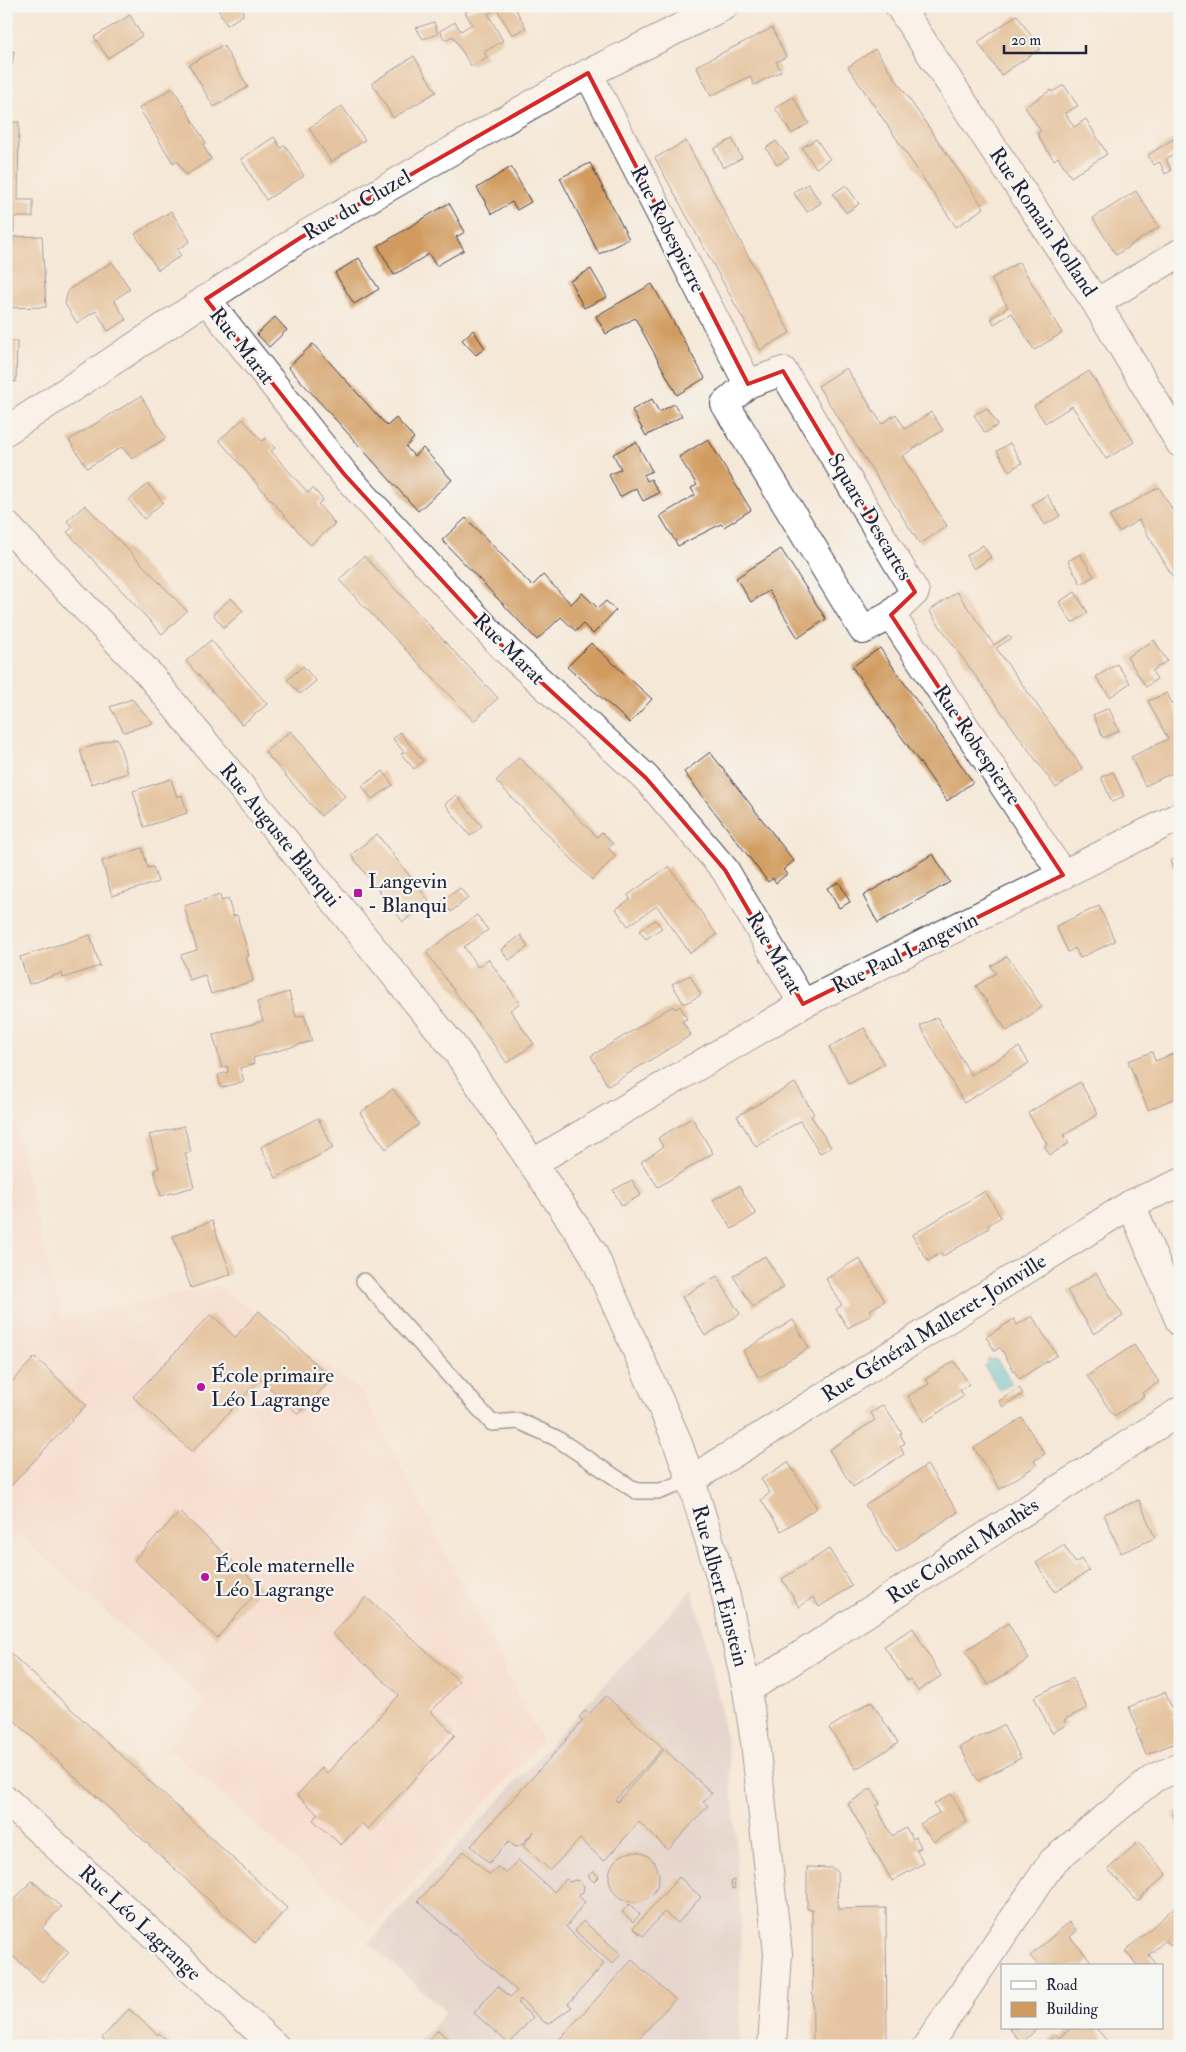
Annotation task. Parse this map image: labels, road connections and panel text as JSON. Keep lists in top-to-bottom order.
{
  "streets": {
    "street": [
      "Rue du Cluzel",
      "Rue Romain Rolland",
      "Rue Robespierre",
      "Rue Marat",
      "Square Descartes",
      "Rue Auguste Blanqui",
      "Rue Paul Langevin",
      "Rue Général Malleret-Joinville",
      "Rue Colonel Manhès",
      "Rue Albert Einstein",
      "Rue Léo Lagrange"
    ]
  },
  "crossings": [
    ["Rue du Cluzel", "Rue Robespierre"],
    ["Rue du Cluzel", "Rue Marat"],
    ["Rue Robespierre", "Square Descartes"],
    ["Rue Robespierre", "Rue Paul Langevin"],
    ["Rue Marat", "Rue Paul Langevin"],
    ["Rue Auguste Blanqui", "Rue Paul Langevin"],
    ["Rue Auguste Blanqui", "Rue Albert Einstein"],
    ["Rue Paul Langevin", "Rue Albert Einstein"],
    ["Rue Général Malleret-Joinville", "Rue Albert Einstein"],
    ["Rue Colonel Manhès", "Rue Albert Einstein"]
  ],
  "places": {
    "transit": ["Langevin - Blanqui"],
    "other": ["École primaire Léo Lagrange", "École maternelle Léo Lagrange"]
  },
  "legend": ["Road", "Building"],
  "scale_bar": "20 m"
}
